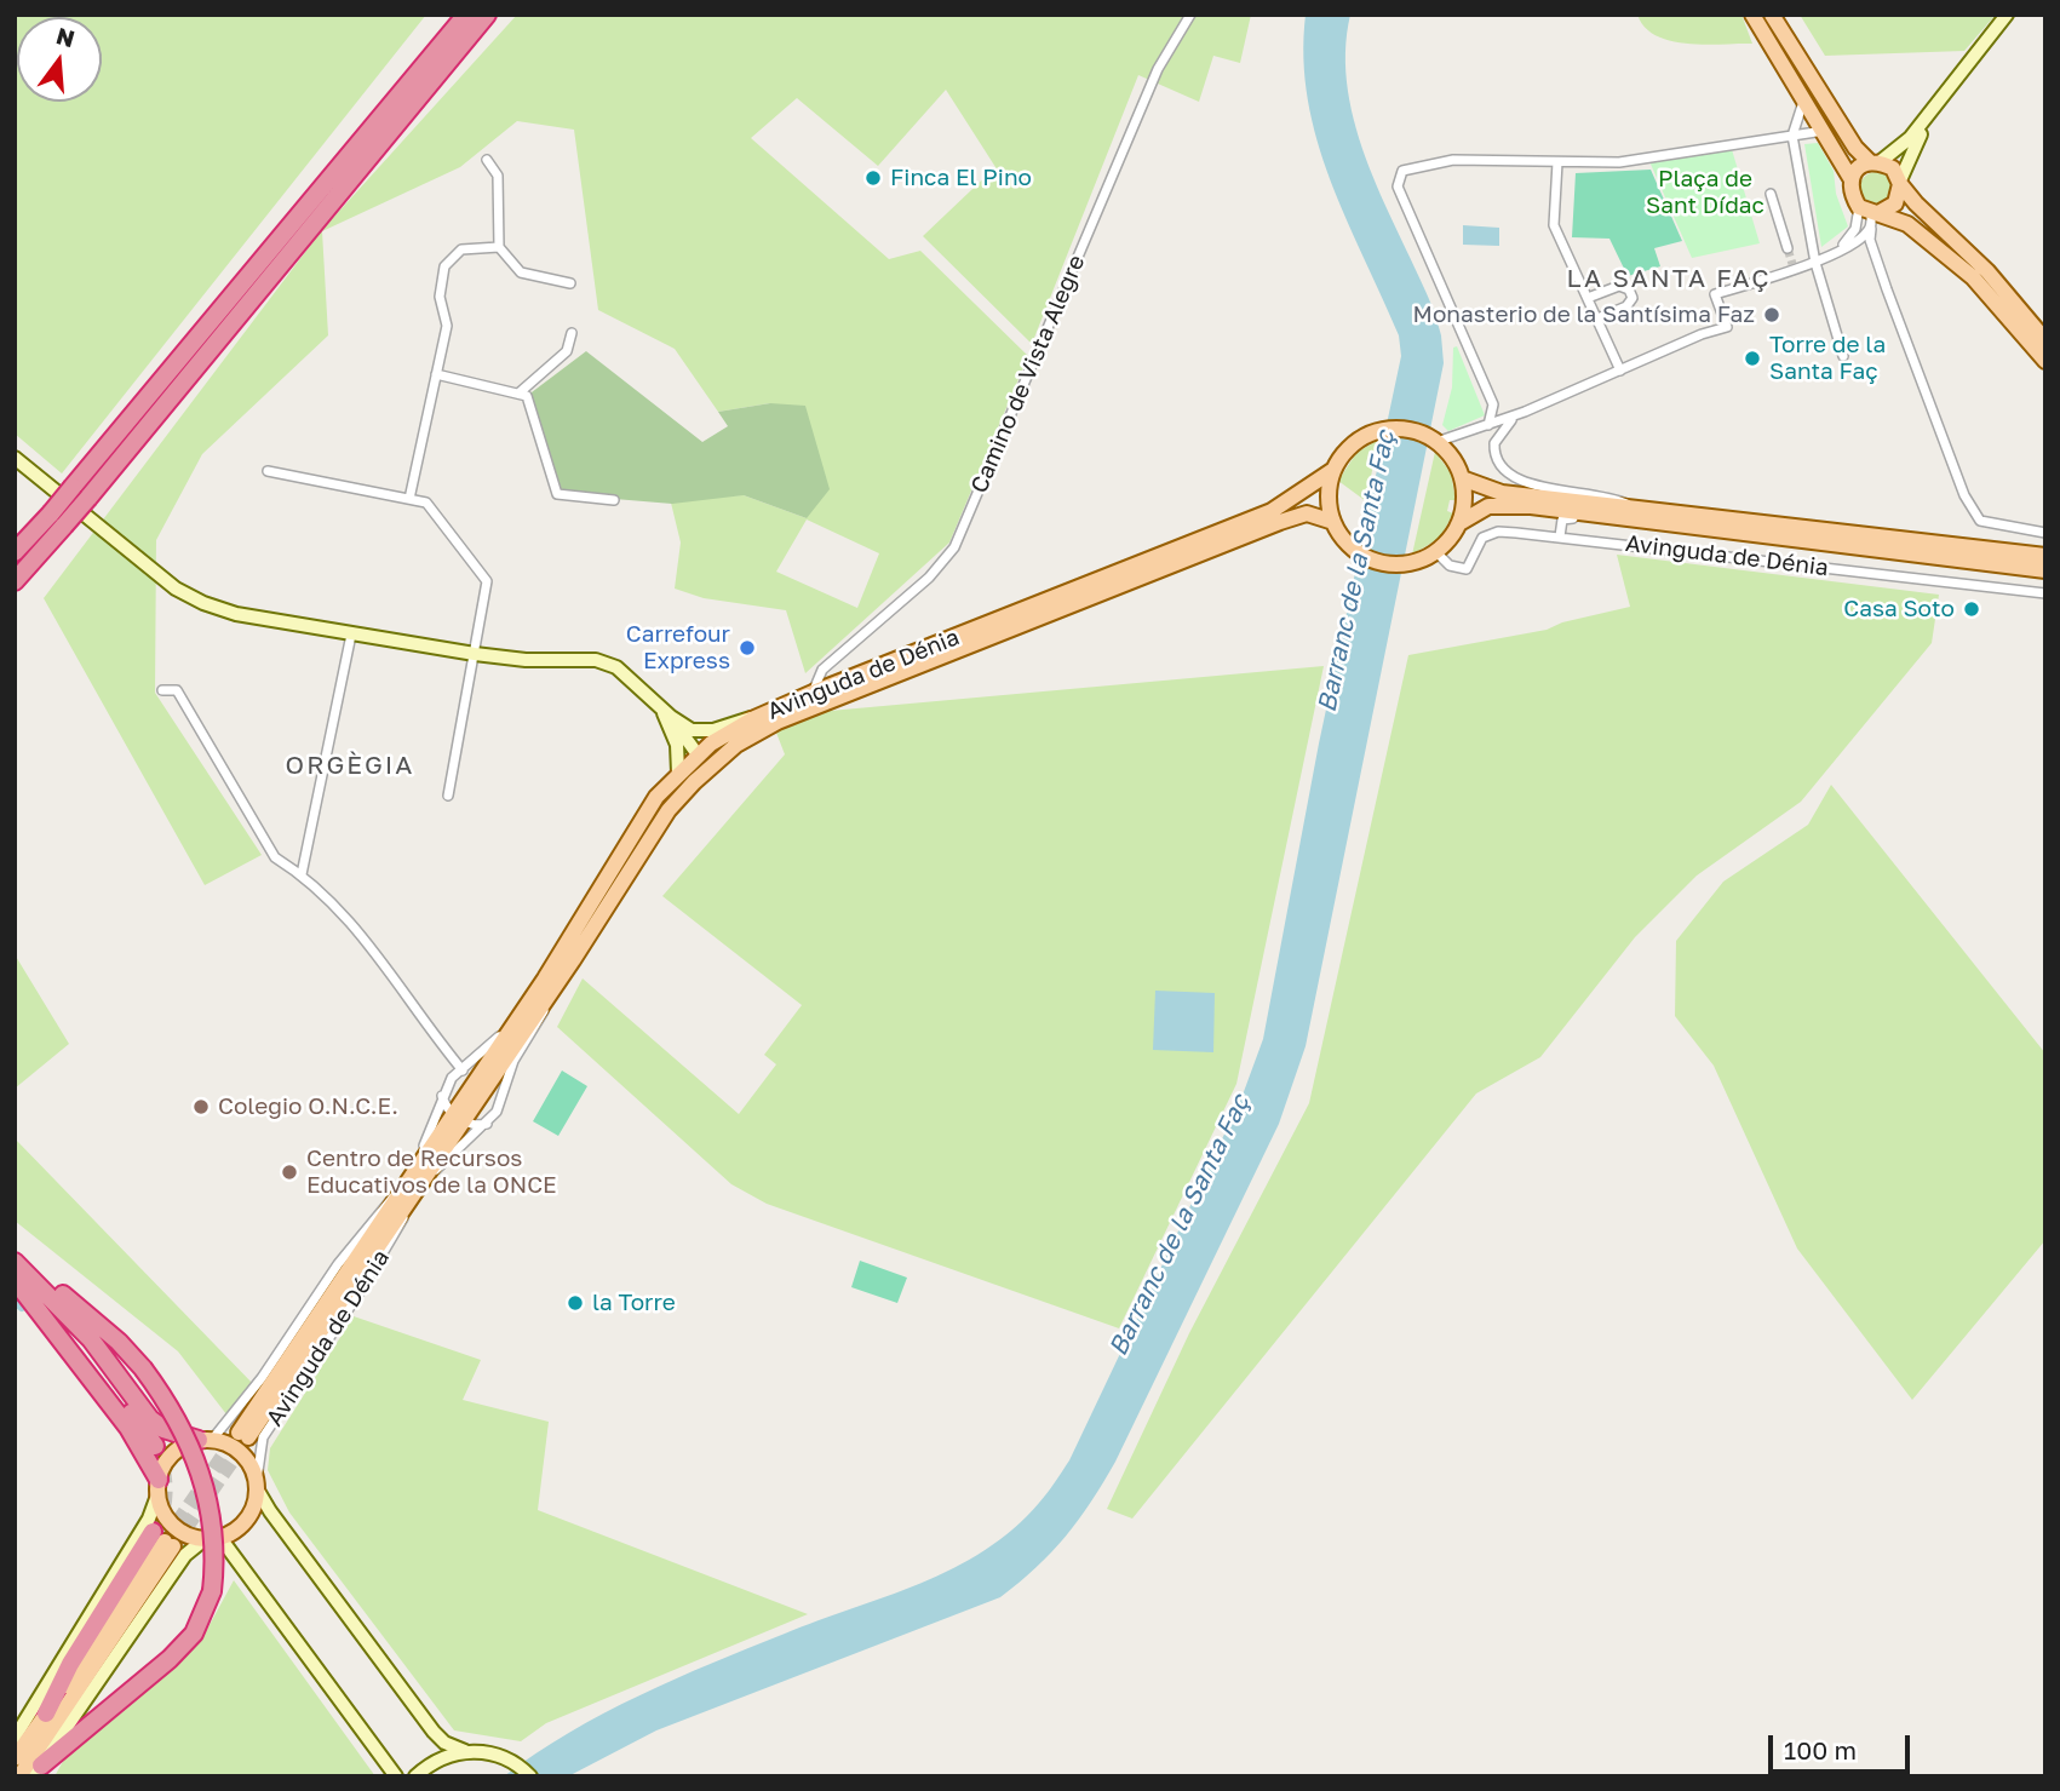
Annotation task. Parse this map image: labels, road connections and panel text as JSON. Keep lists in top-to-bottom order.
{
  "streets": {
    "main road": ["Avinguda de Dénia"],
    "street": ["Camino de Vista Alegre"]
  },
  "crossings": [
    ["Camino de Vista Alegre", "Avinguda de Dénia"]
  ],
  "districts": ["LA SANTA FAÇ", "ORGÈGIA"],
  "water": ["Barranc de la Santa Faç"],
  "parks": ["Plaça de Sant Dídac"],
  "places": [
    "Finca El Pino",
    "Monasterio de la Santísima Faz",
    "Torre de la Santa Faç",
    "Casa Soto",
    "Carrefour Express",
    "Colegio O.N.C.E.",
    "Centro de Recursos Educativos de la ONCE",
    "la Torre"
  ],
  "scale_bar": "100 m",
  "north": "top"
}
